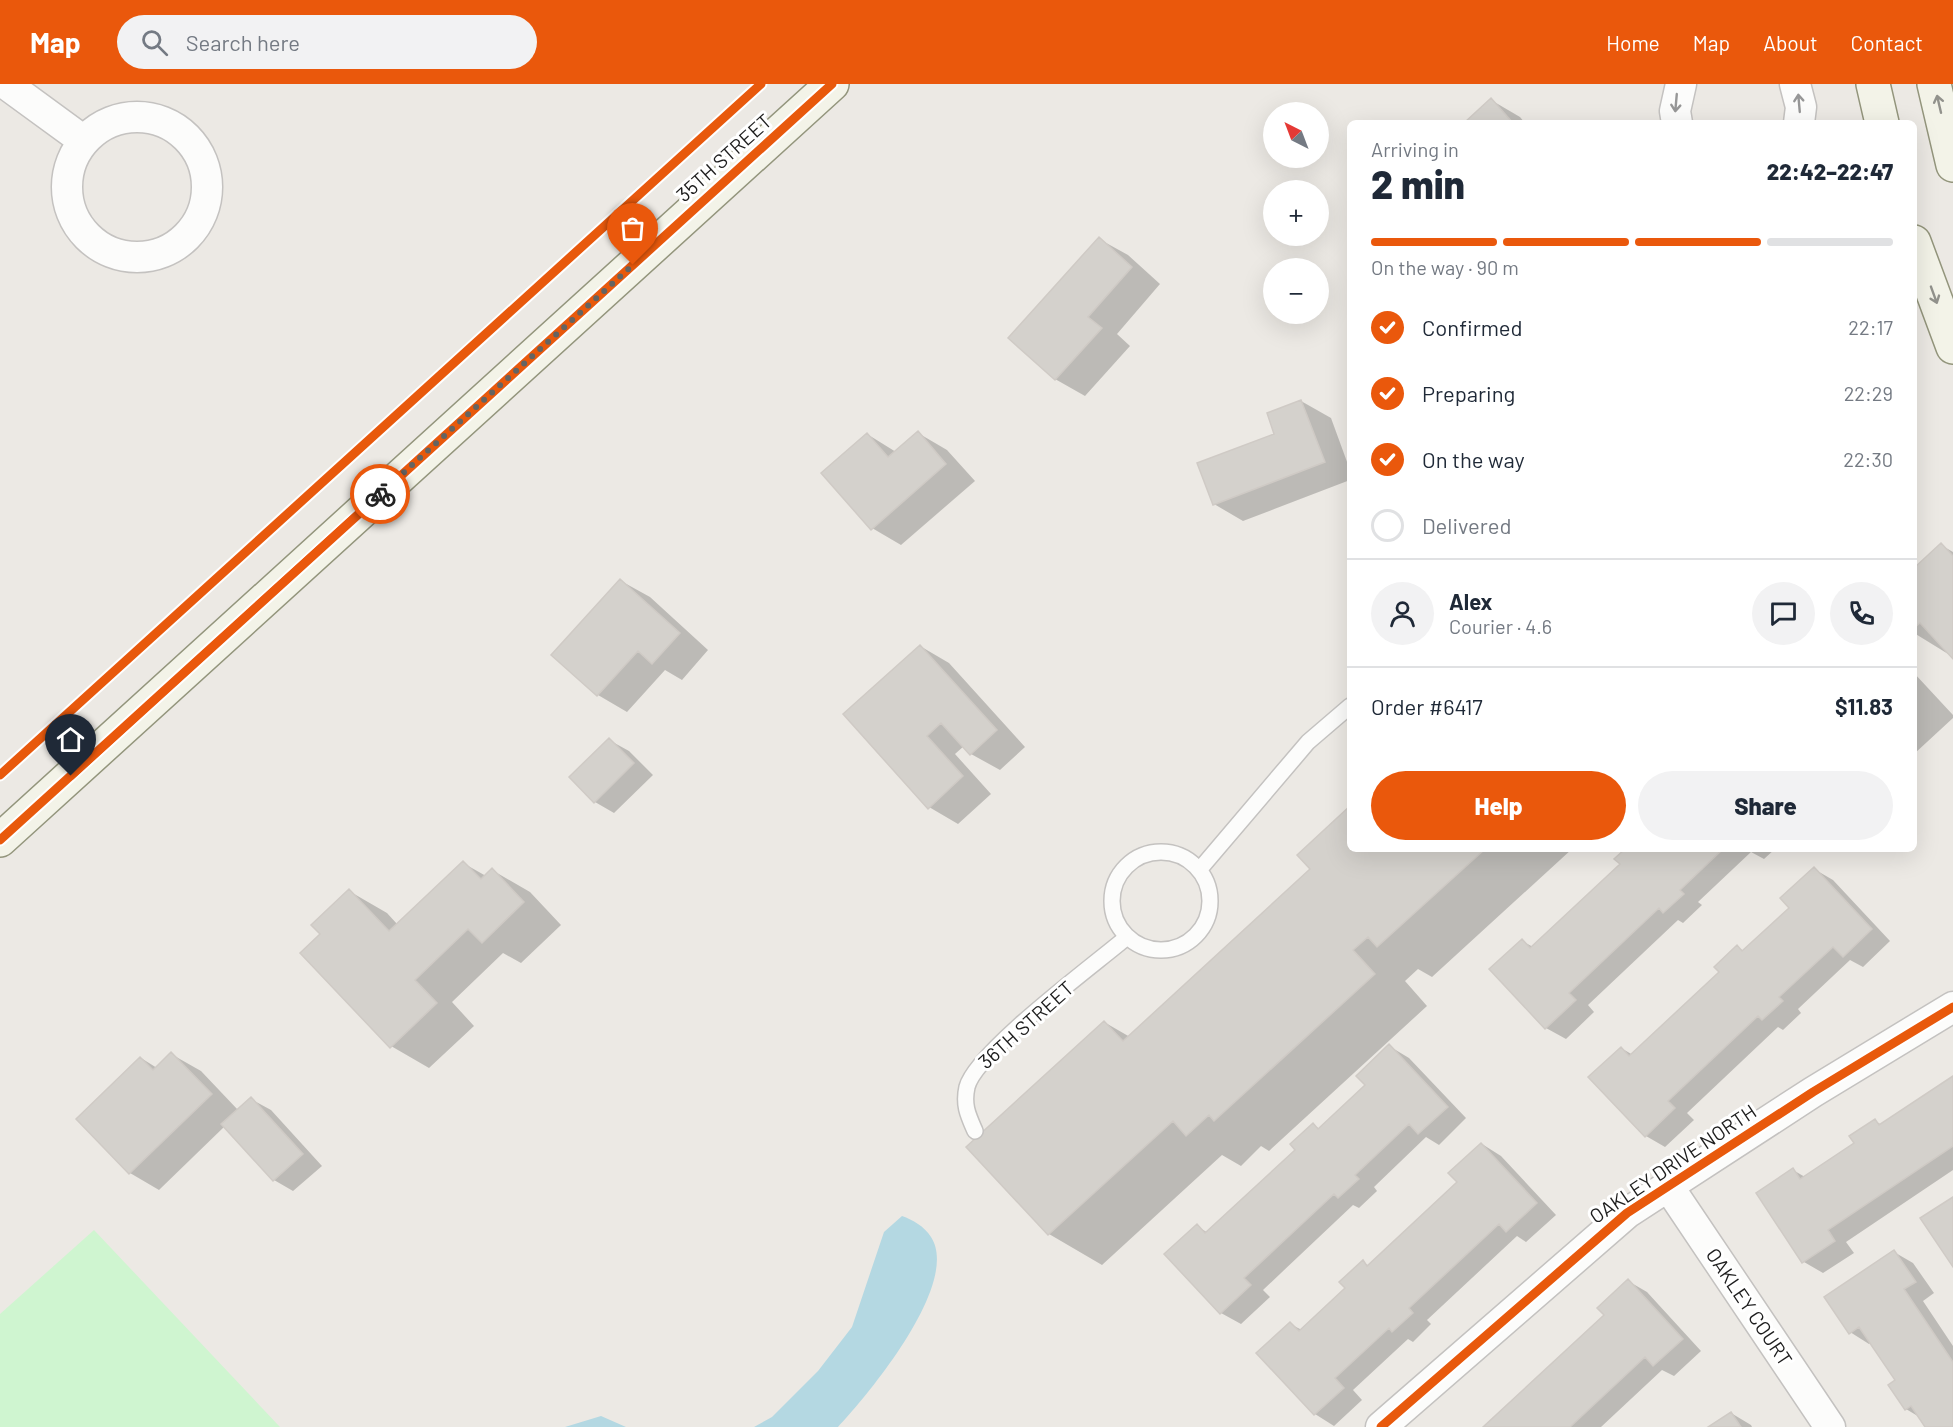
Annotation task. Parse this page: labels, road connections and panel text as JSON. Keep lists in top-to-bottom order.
{
  "streets": {
    "street": ["35TH STREET", "OAKLEY DRIVE NORTH", "OAKLEY COURT"],
    "lane": ["36TH STREET"]
  },
  "crossings": [
    ["OAKLEY DRIVE NORTH", "OAKLEY COURT"]
  ],
  "north": "top left",
  "page": {
    "header": "Map",
    "search": "Search here",
    "nav": [
      "Home",
      "Map",
      "About",
      "Contact"
    ],
    "map_buttons": ["+", "−"],
    "heading": ["2 min", "Arriving in", "22:42–22:47"],
    "panel": [
      "Alex",
      "Courier · 4.6",
      "Order #6417",
      "$11.83"
    ],
    "bar": "On the way · 90 m",
    "list": [
      ["Confirmed", "22:17"],
      ["Preparing", "22:29"],
      ["On the way", "22:30"],
      "Delivered"
    ],
    "buttons": ["Help", "Share"]
  }
}
